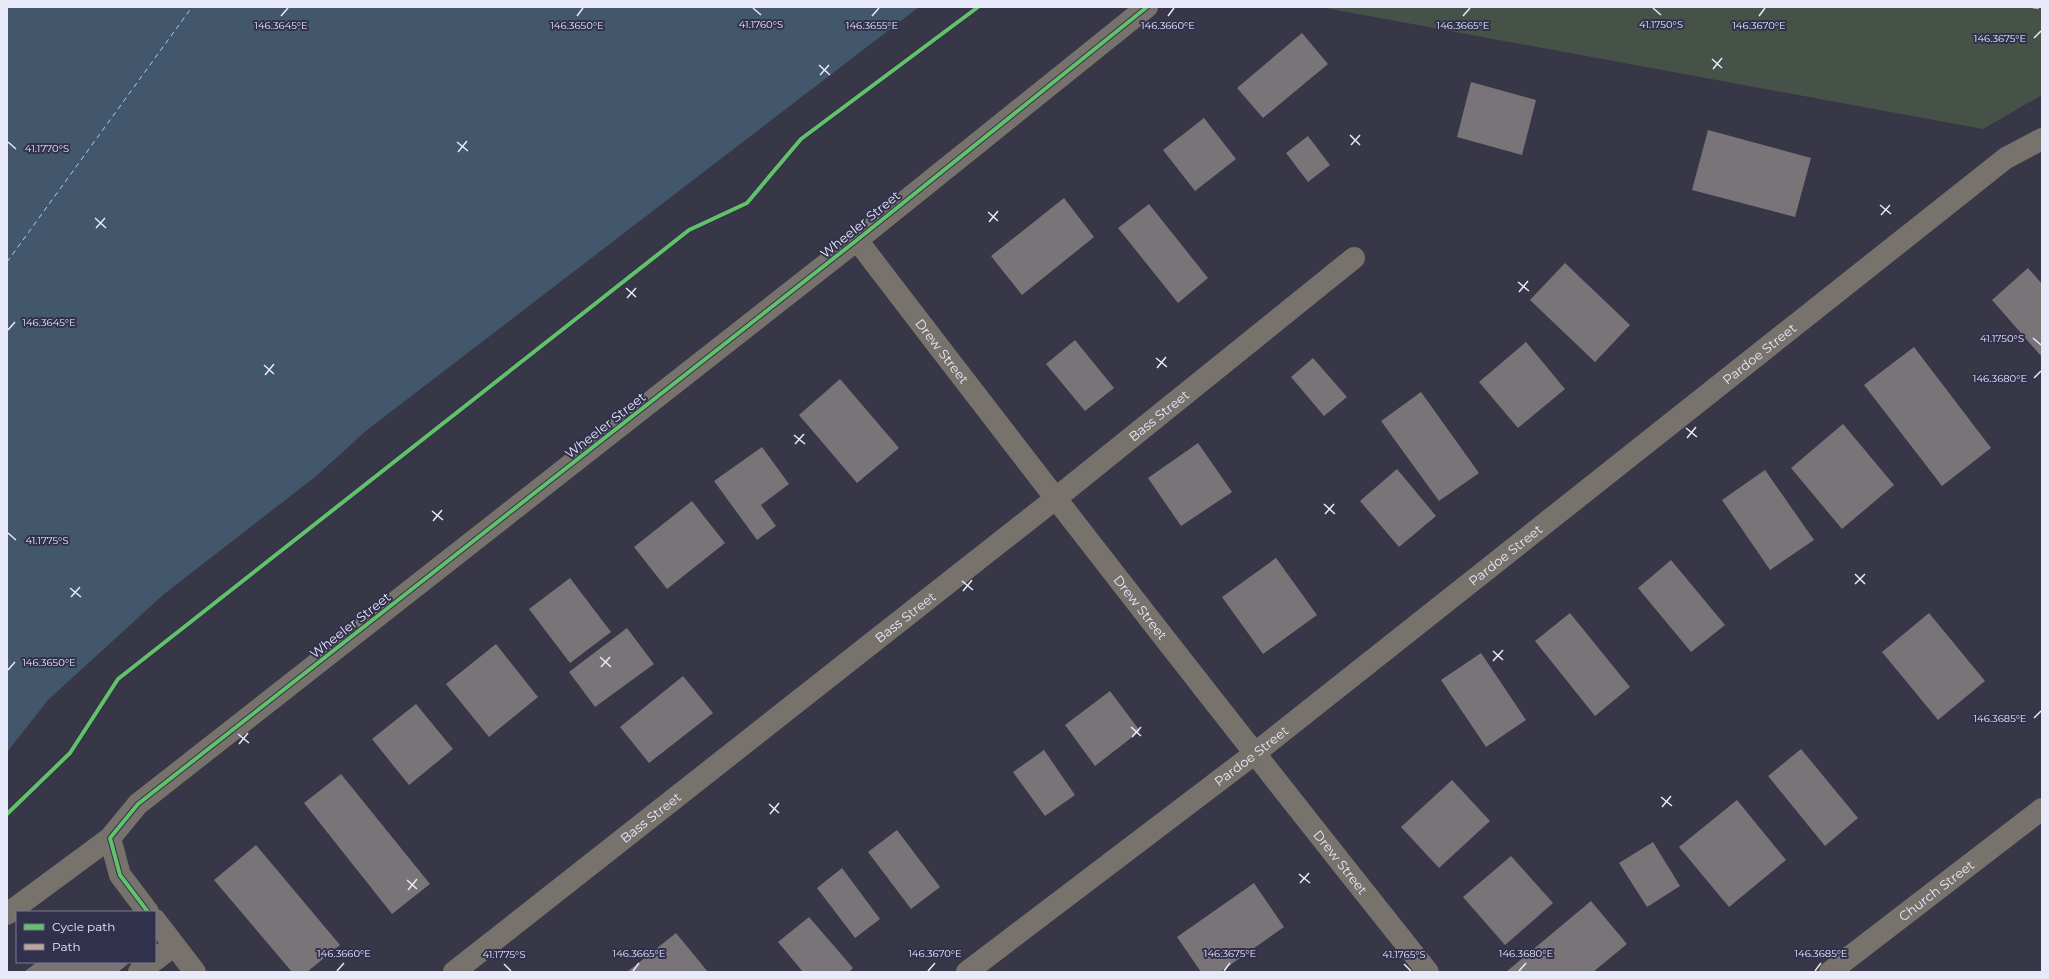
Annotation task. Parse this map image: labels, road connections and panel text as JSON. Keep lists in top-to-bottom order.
{
  "streets": {
    "street": [
      "Wheeler Street",
      "Drew Street",
      "Pardoe Street",
      "Bass Street",
      "Church Street"
    ]
  },
  "crossings": [
    ["Wheeler Street", "Drew Street"],
    ["Drew Street", "Pardoe Street"],
    ["Drew Street", "Bass Street"]
  ],
  "legend": ["Cycle path", "Path"],
  "coordinates": [
    "41.1760°S",
    "41.1750°S",
    "146.3645°E",
    "146.3650°E",
    "146.3655°E",
    "146.3660°E",
    "146.3665°E",
    "146.3670°E",
    "146.3675°E",
    "41.1770°S",
    "146.3680°E",
    "41.1775°S",
    "146.3685°E",
    "41.1765°S"
  ]
}
